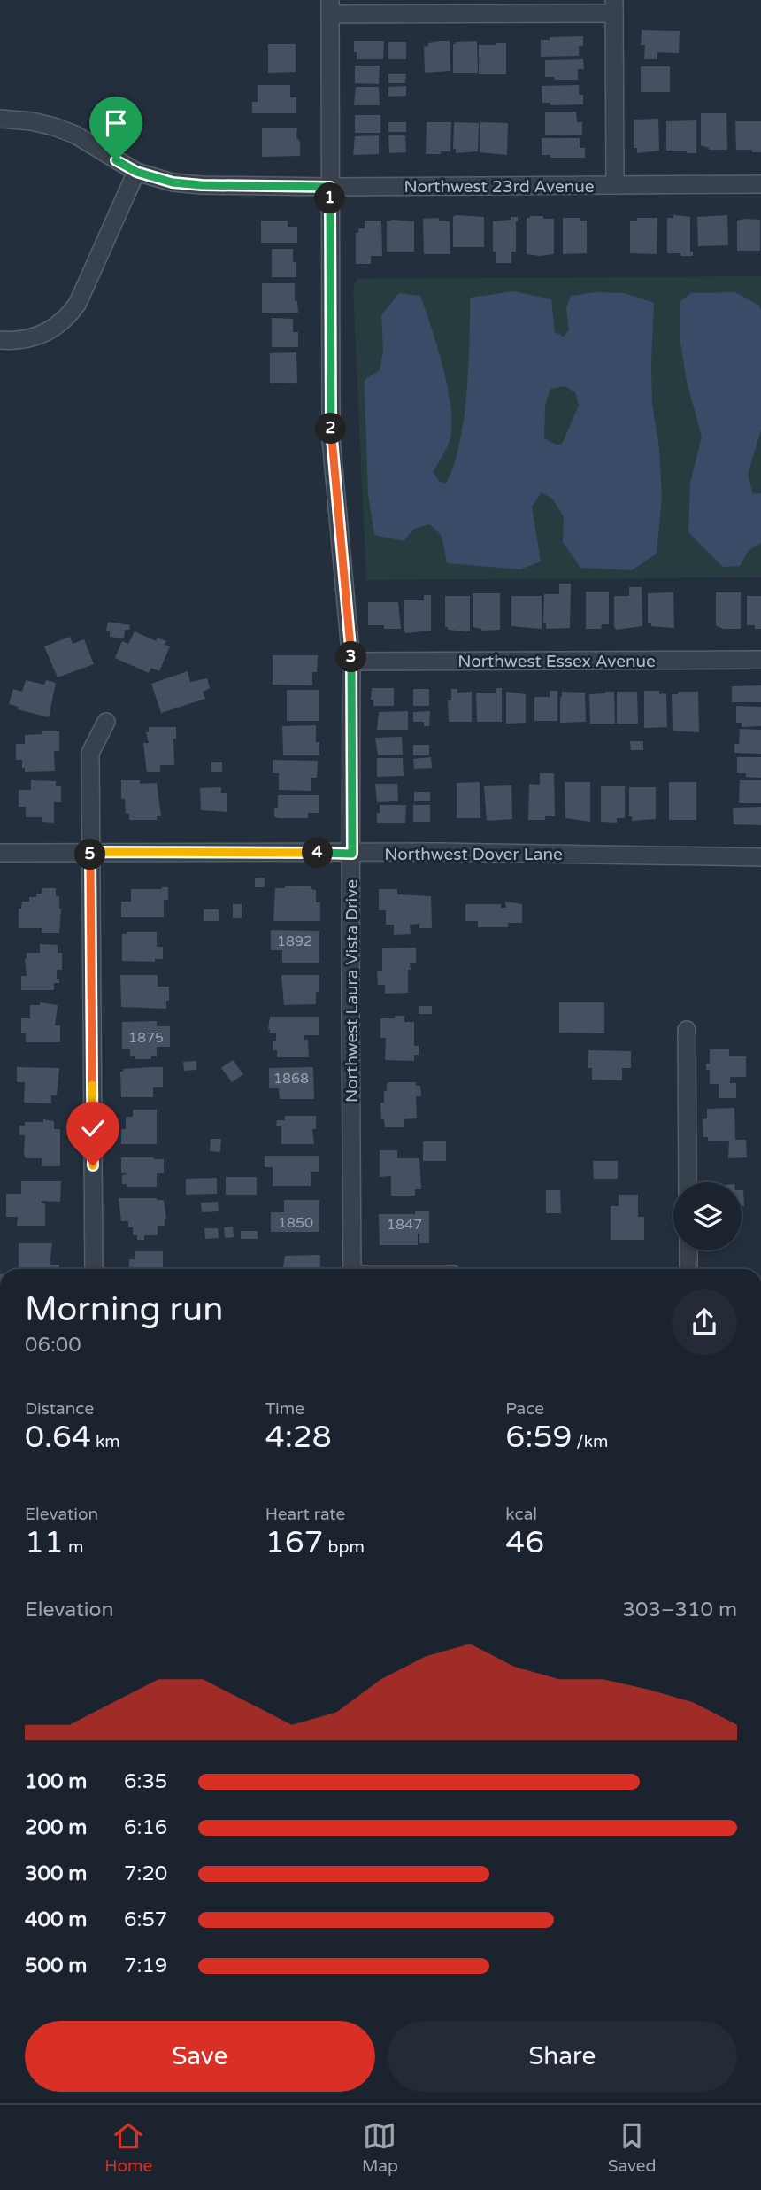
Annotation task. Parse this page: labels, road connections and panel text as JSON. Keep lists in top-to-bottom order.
{
  "streets": {
    "street": [
      "Northwest 23rd Avenue",
      "Northwest Essex Avenue",
      "Northwest Dover Lane",
      "Northwest Laura Vista Drive"
    ]
  },
  "crossings": [
    ["Northwest 23rd Avenue", "Northwest Laura Vista Drive"],
    ["Northwest Essex Avenue", "Northwest Laura Vista Drive"],
    ["Northwest Dover Lane", "Northwest Laura Vista Drive"]
  ],
  "house_numbers": [
    "1892",
    "1875",
    "1868",
    "1850",
    "1847"
  ],
  "page": {
    "pins": [
      "1",
      "2",
      "3",
      "4",
      "5"
    ],
    "heading": ["Morning run", "06:00"],
    "stats": [
      ["Distance", "0.64 km"],
      ["Time", "4:28"],
      ["Pace", "6:59 /km"],
      ["Elevation", "11 m"],
      ["Heart rate", "167 bpm"],
      ["kcal", "46"]
    ],
    "chart": ["Elevation", "303–310 m"],
    "list": [
      {
        "name": "100 m",
        "note": "6:35"
      },
      {
        "name": "200 m",
        "note": "6:16"
      },
      {
        "name": "300 m",
        "note": "7:20"
      },
      {
        "name": "400 m",
        "note": "6:57"
      },
      {
        "name": "500 m",
        "note": "7:19"
      }
    ],
    "buttons": ["Save", "Share"],
    "tabs": ["Home", "Map", "Saved"]
  }
}
